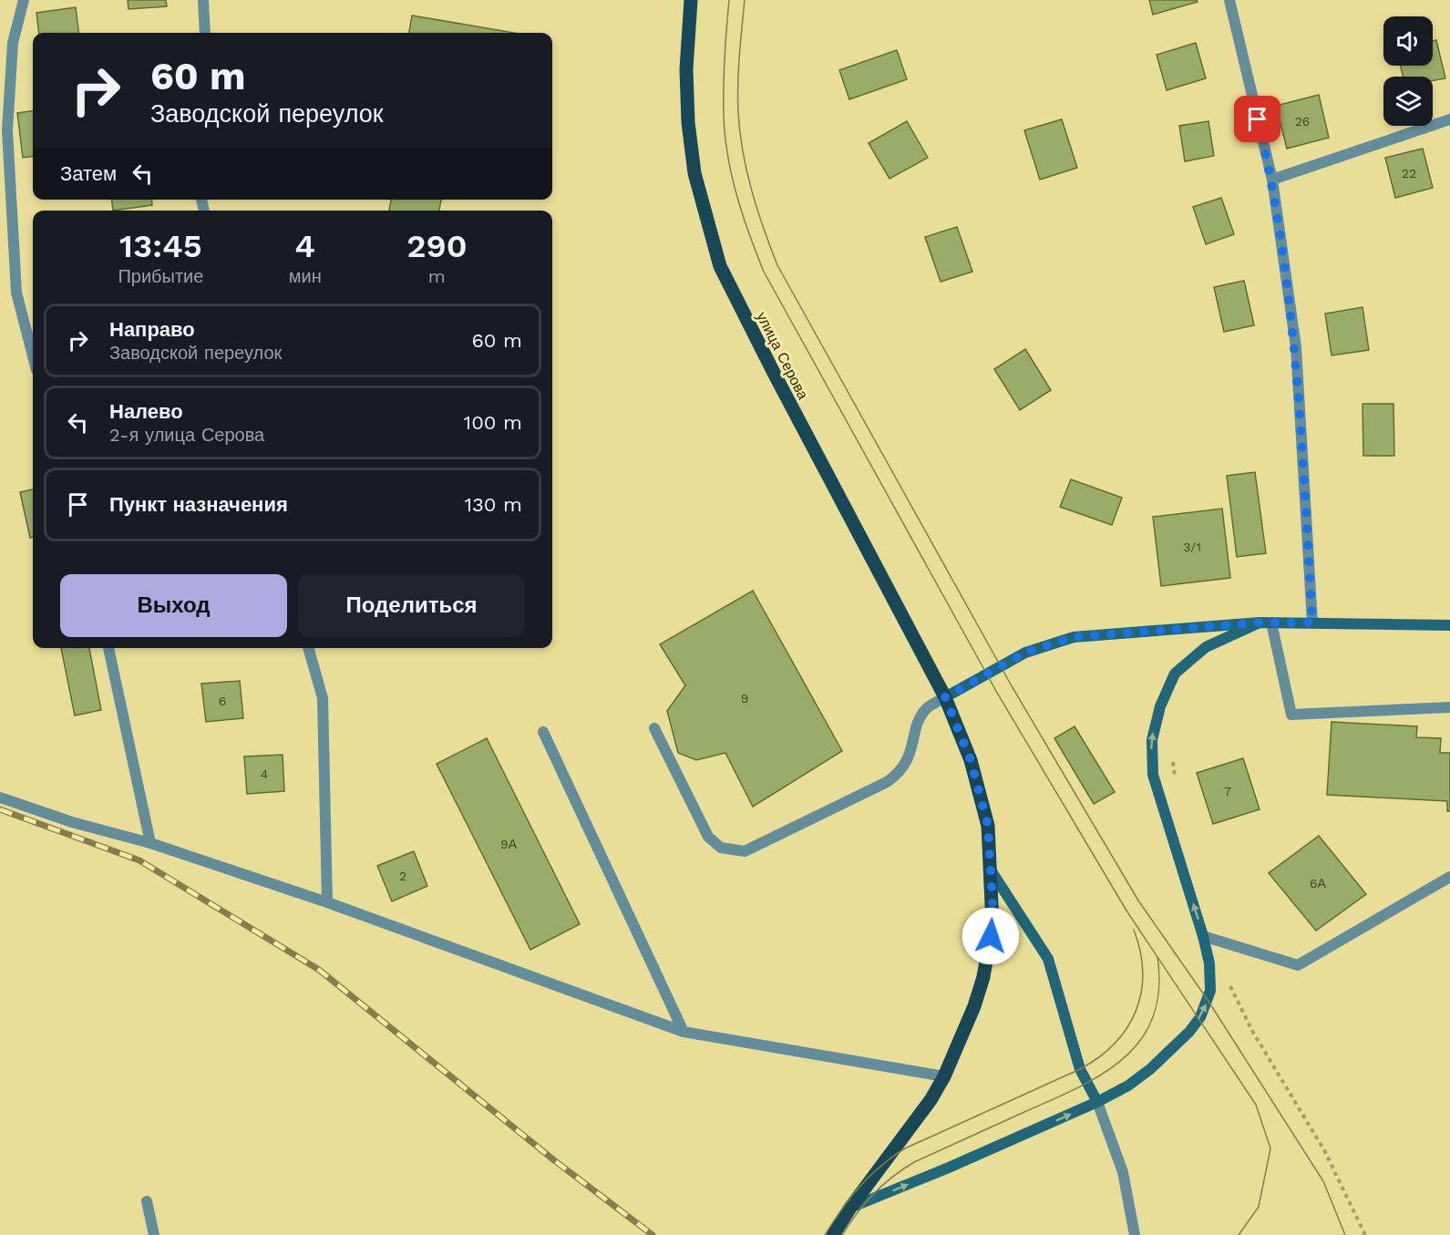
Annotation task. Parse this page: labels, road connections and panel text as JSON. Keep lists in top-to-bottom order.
{
  "streets": {
    "main road": ["улица Серова"]
  },
  "house_numbers": [
    "26",
    "22",
    "3/1",
    "9",
    "6",
    "4",
    "7",
    "9А",
    "2",
    "6А"
  ],
  "page": {
    "turn": ["60 m", "Заводской переулок"],
    "then": "Затем",
    "eta": [
      "13:45",
      "Прибытие",
      "4",
      "мин",
      "290",
      "m"
    ],
    "list": [
      {
        "name": "Направо",
        "note": "Заводской переулок",
        "value": "60 m"
      },
      {
        "name": "Налево",
        "note": "2-я улица Серова",
        "value": "100 m"
      },
      {
        "name": "Пункт назначения",
        "value": "130 m"
      }
    ],
    "buttons": ["Выход", "Поделиться"]
  }
}
